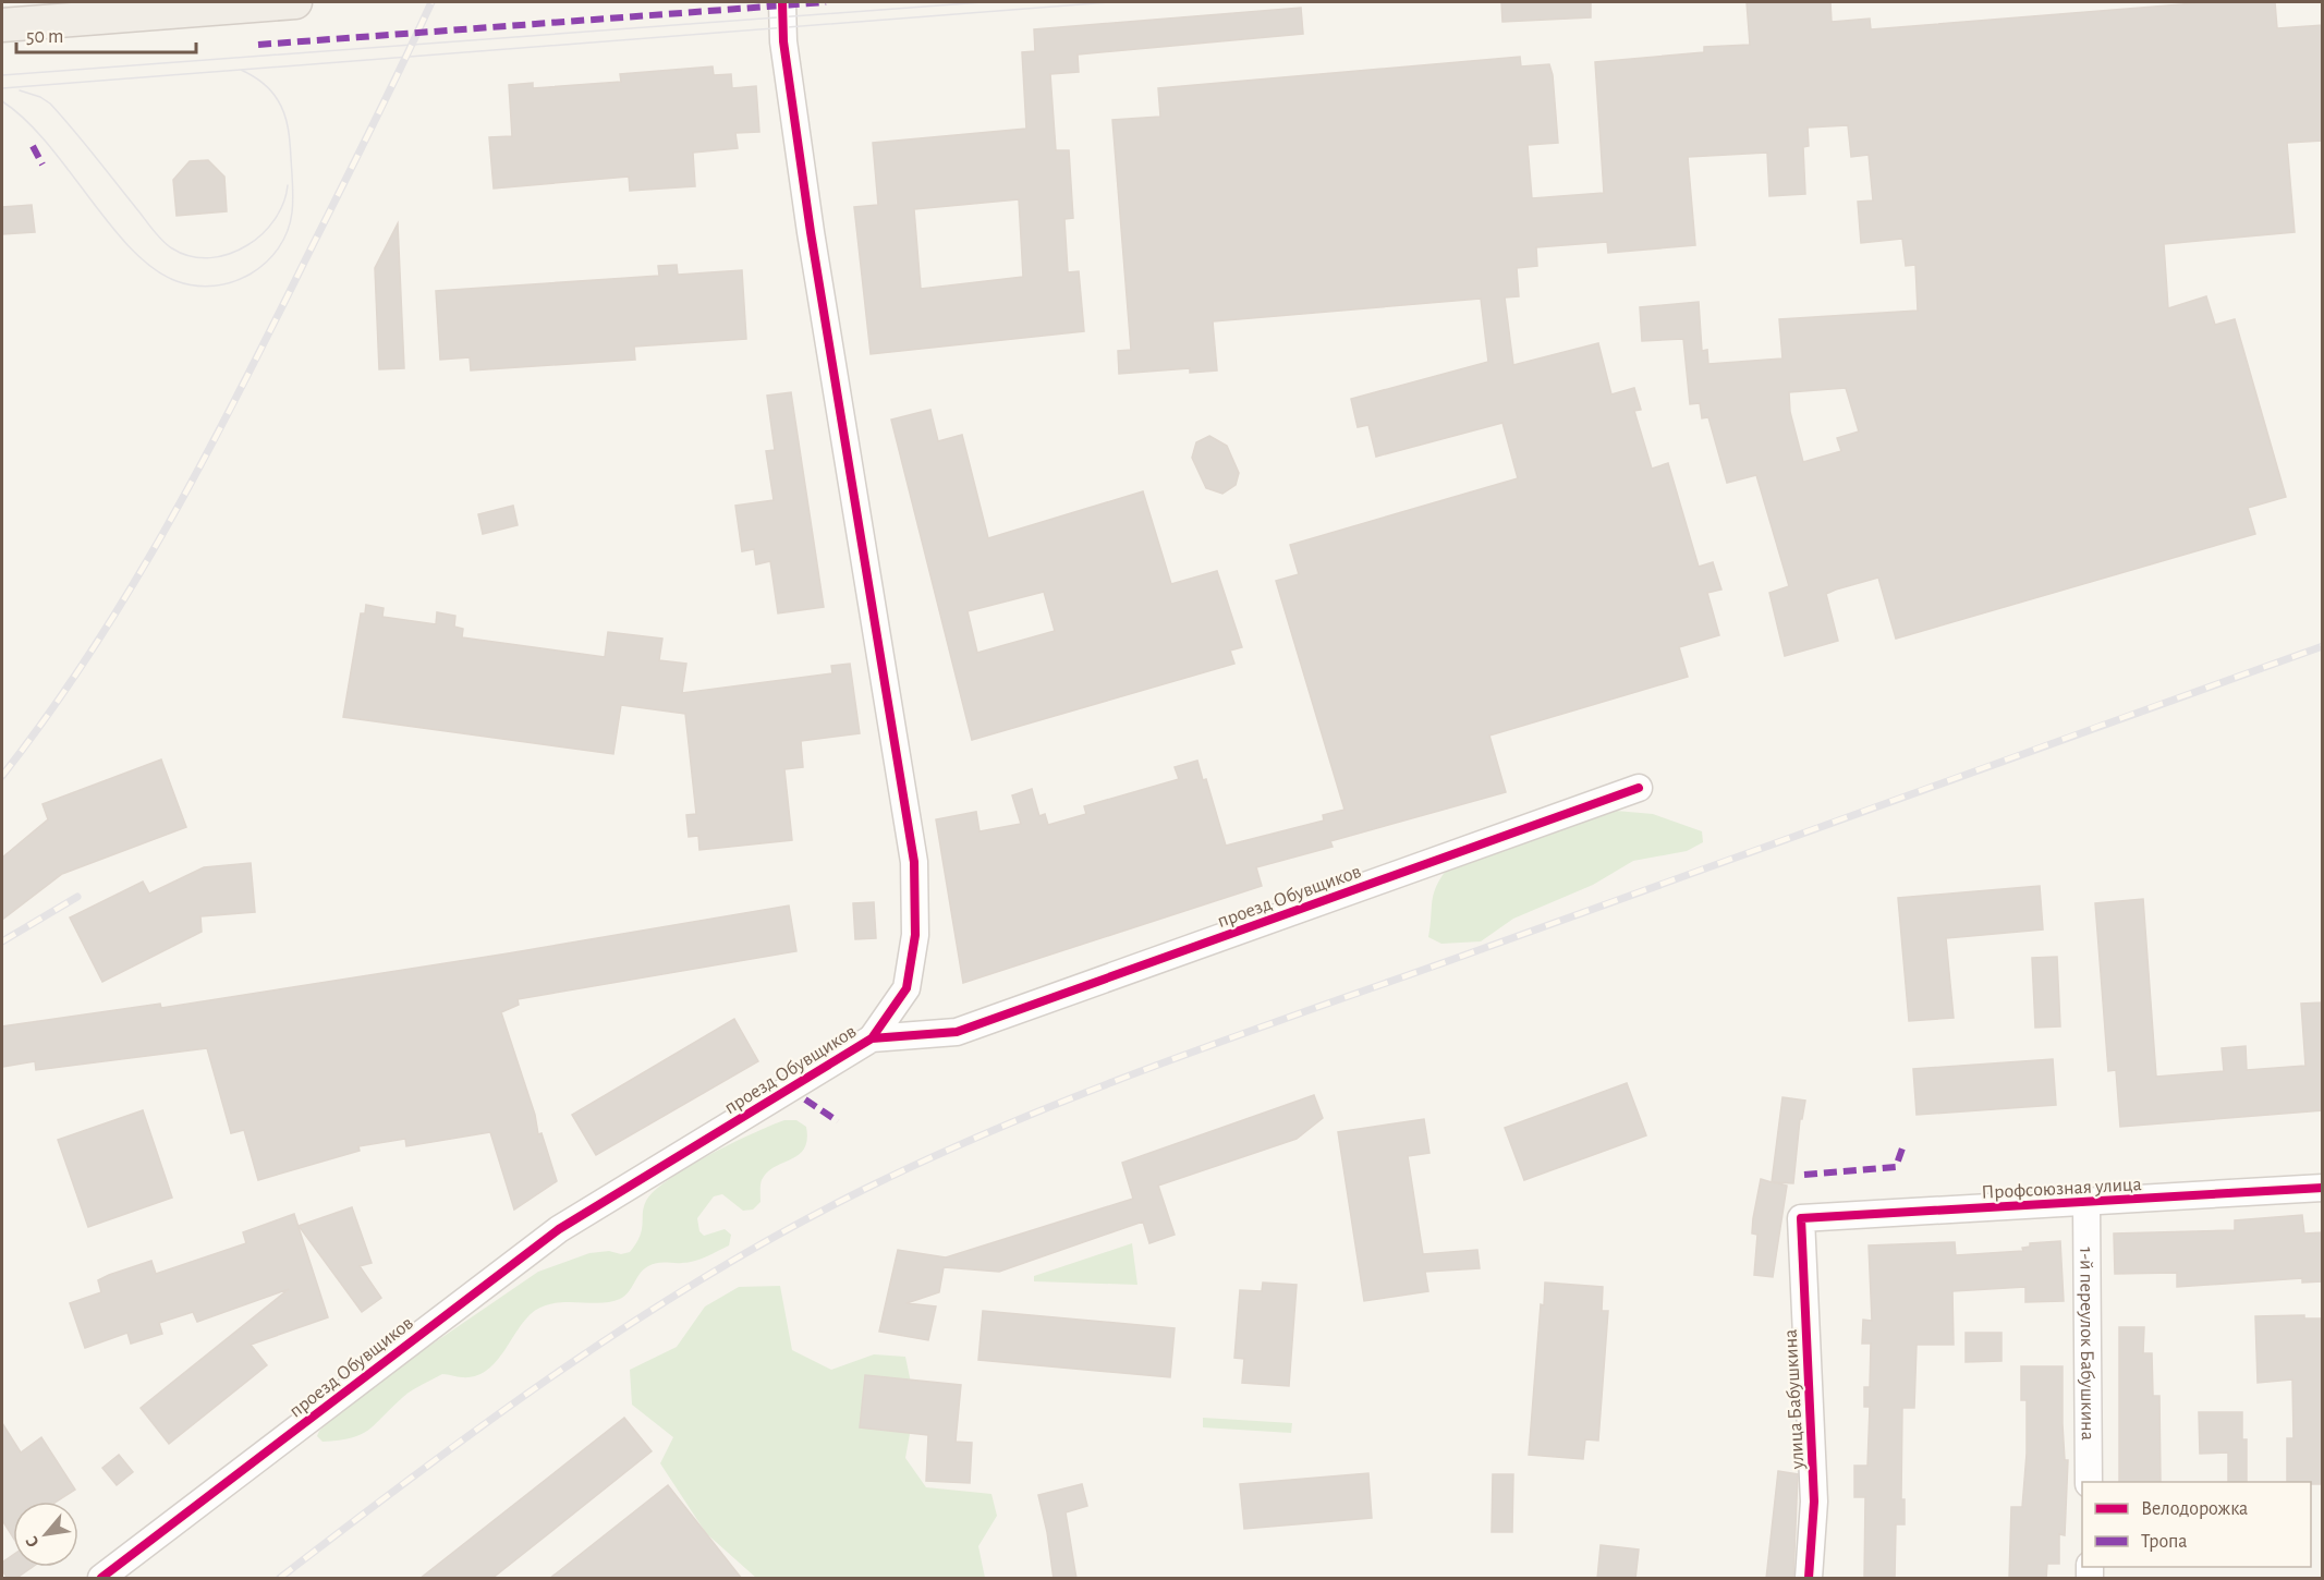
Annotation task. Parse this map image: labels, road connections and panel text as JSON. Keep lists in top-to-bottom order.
{
  "streets": {
    "street": [
      "проезд Обувщиков",
      "Профсоюзная улица",
      "1-й переулок Бабушкина",
      "улица Бабушкина"
    ]
  },
  "crossings": [
    ["Профсоюзная улица", "1-й переулок Бабушкина"],
    ["Профсоюзная улица", "улица Бабушкина"]
  ],
  "legend": ["Велодорожка", "Тропа"],
  "scale_bar": "50 m",
  "north": "bottom left"
}
